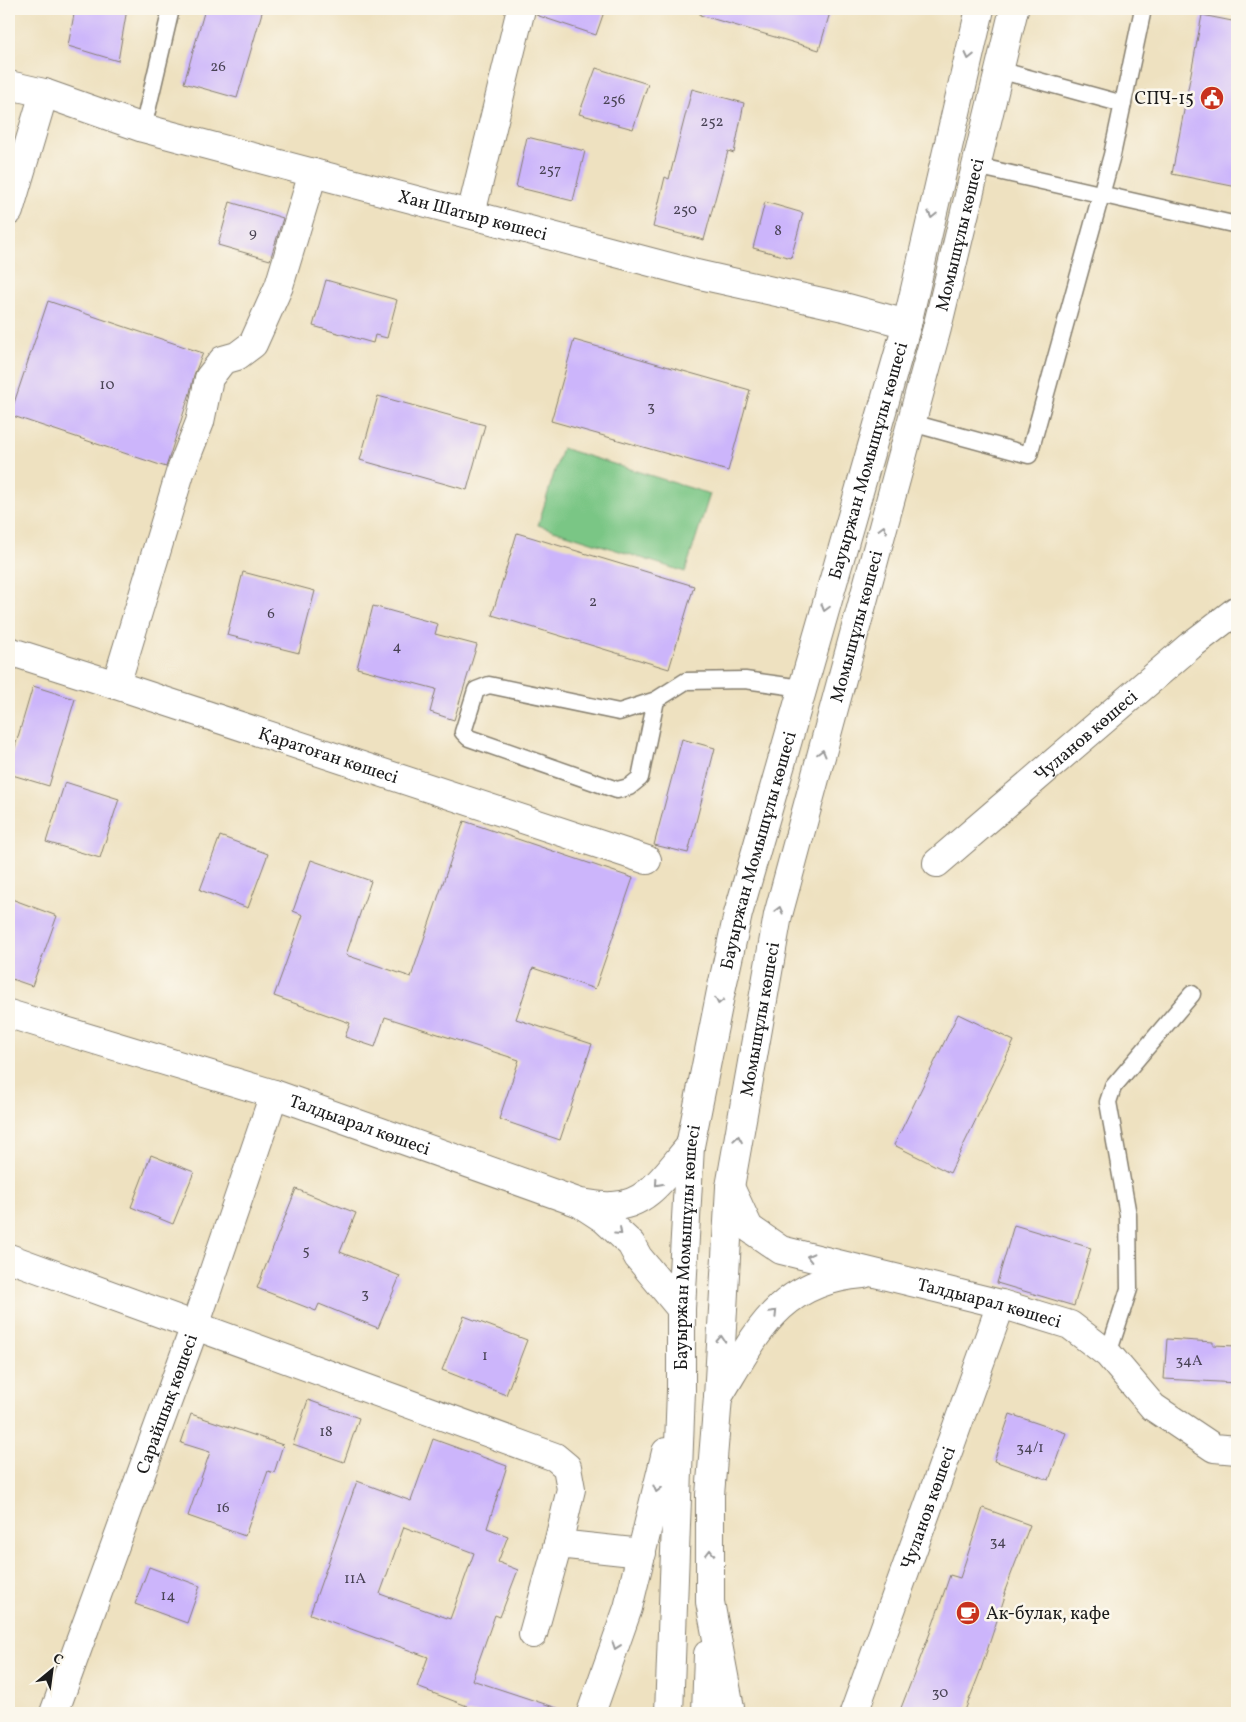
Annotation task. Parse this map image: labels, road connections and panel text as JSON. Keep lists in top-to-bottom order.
{
  "streets": {
    "street": [
      "Хан Шатыр көшесі",
      "Момышұлы көшесі",
      "Бауыржан Момышұлы көшесі",
      "Чуланов көшесі",
      "Қаратоған көшесі",
      "Талдыарал көшесі",
      "Сарайшық көшесі"
    ]
  },
  "crossings": [
    ["Хан Шатыр көшесі", "Бауыржан Момышұлы көшесі"],
    ["Момышұлы көшесі", "Талдыарал көшесі"],
    ["Бауыржан Момышұлы көшесі", "Талдыарал көшесі"],
    ["Чуланов көшесі", "Талдыарал көшесі"],
    ["Талдыарал көшесі", "Сарайшық көшесі"]
  ],
  "one_way": ["Момышұлы көшесі", "Бауыржан Момышұлы көшесі"],
  "places": {
    "public building": ["СПЧ-15"],
    "cafe": ["Ак-булак, кафе"]
  },
  "house_numbers": [
    "26",
    "256",
    "252",
    "257",
    "250",
    "8",
    "9",
    "10",
    "3",
    "2",
    "6",
    "4",
    "5",
    "3",
    "1",
    "34А",
    "18",
    "34/1",
    "16",
    "34",
    "11А",
    "14",
    "30"
  ],
  "north": "top right"
}
